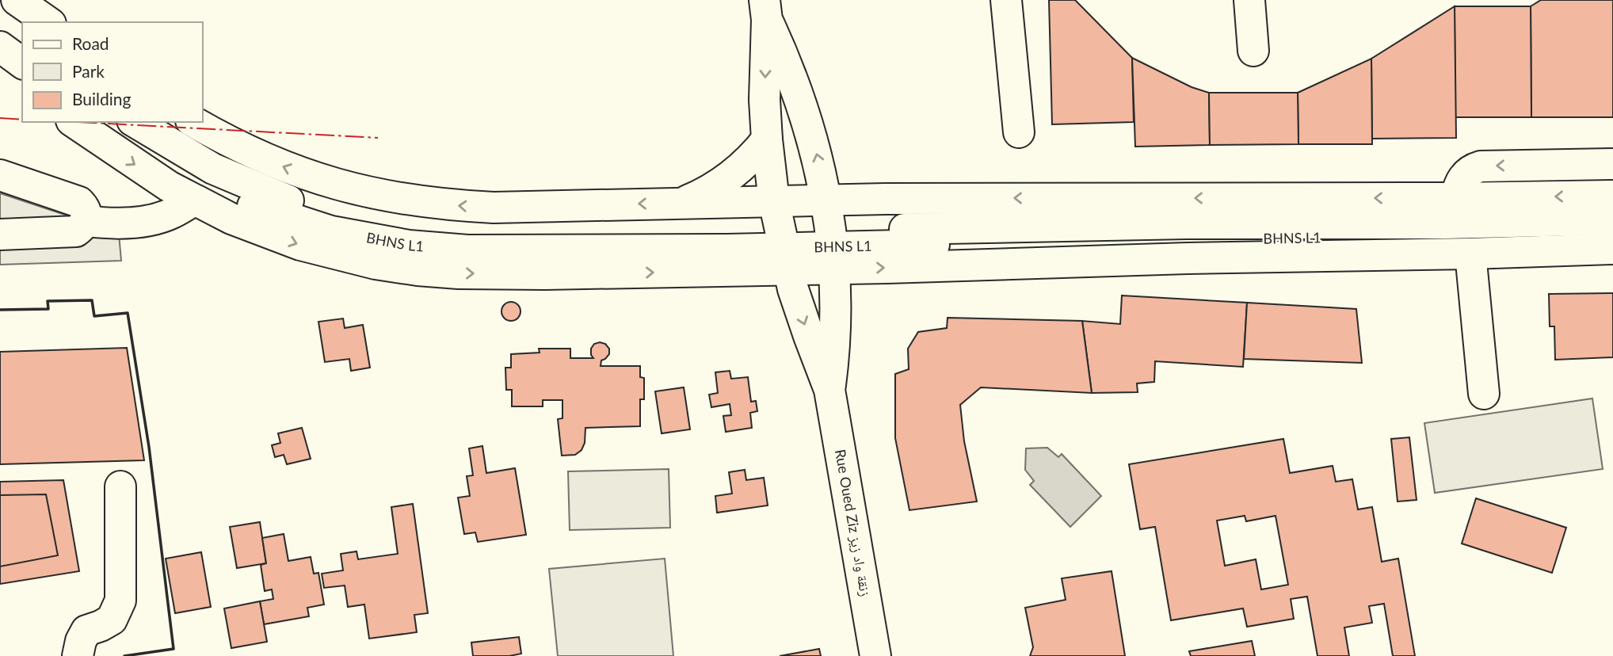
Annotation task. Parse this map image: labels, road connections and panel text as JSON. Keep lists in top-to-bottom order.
{
  "streets": {
    "street": ["BHNS L1", "Rue Oued Ziz زنقة واد زيز"]
  },
  "crossings": [
    ["BHNS L1", "Rue Oued Ziz زنقة واد زيز"]
  ],
  "legend": ["Road", "Park", "Building"]
}
